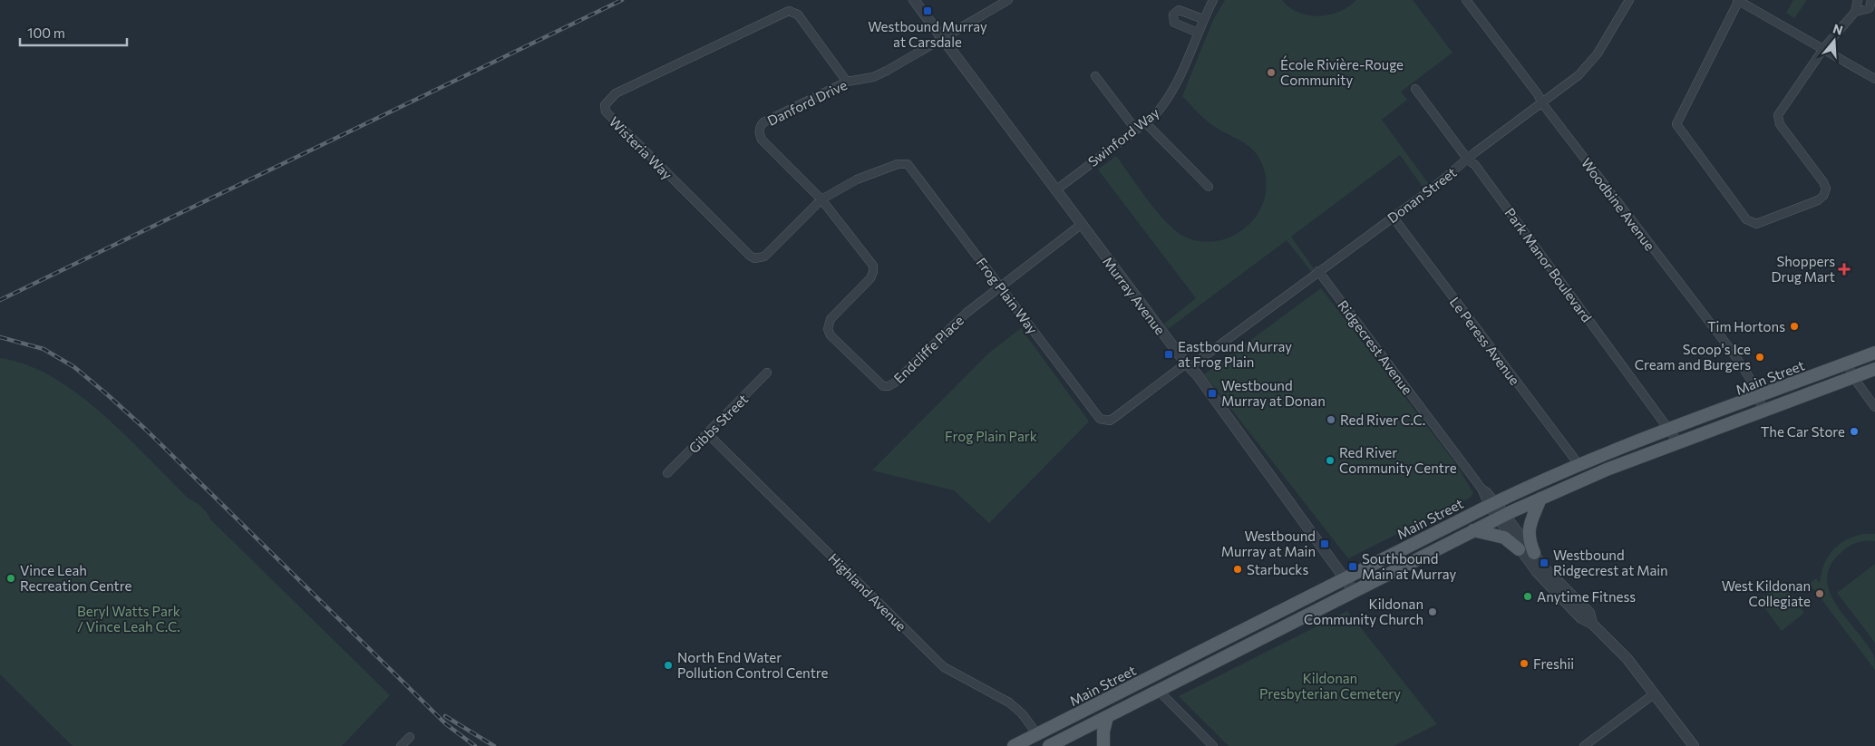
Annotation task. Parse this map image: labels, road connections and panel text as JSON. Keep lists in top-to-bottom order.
{
  "streets": {
    "main road": ["Main Street"],
    "street": [
      "Danford Drive",
      "Swinford Way",
      "Wisteria Way",
      "Donan Street",
      "Woodbine Avenue",
      "Park Manor Boulevard",
      "Frog Plain Way",
      "Murray Avenue",
      "Le Peress Avenue",
      "Ridgecrest Avenue",
      "Endcliffe Place",
      "Gibbs Street",
      "Highland Avenue"
    ]
  },
  "crossings": [
    ["Danford Drive", "Wisteria Way"],
    ["Danford Drive", "Frog Plain Way"],
    ["Danford Drive", "Murray Avenue"],
    ["Danford Drive", "Endcliffe Place"],
    ["Swinford Way", "Murray Avenue"],
    ["Wisteria Way", "Frog Plain Way"],
    ["Wisteria Way", "Endcliffe Place"],
    ["Donan Street", "Woodbine Avenue"],
    ["Donan Street", "Park Manor Boulevard"],
    ["Donan Street", "Frog Plain Way"],
    ["Donan Street", "Murray Avenue"],
    ["Donan Street", "Le Peress Avenue"],
    ["Donan Street", "Ridgecrest Avenue"],
    ["Woodbine Avenue", "Main Street"],
    ["Park Manor Boulevard", "Main Street"],
    ["Frog Plain Way", "Murray Avenue"],
    ["Frog Plain Way", "Endcliffe Place"],
    ["Murray Avenue", "Endcliffe Place"],
    ["Murray Avenue", "Main Street"],
    ["Le Peress Avenue", "Main Street"],
    ["Ridgecrest Avenue", "Main Street"],
    ["Main Street", "Highland Avenue"],
    ["Gibbs Street", "Highland Avenue"]
  ],
  "parks": ["Frog Plain Park", "Beryl Watts Park / Vince Leah C.C.", "Kildonan Presbyterian Cemetery"],
  "places": {
    "transit": [
      "Westbound Murray at Carsdale",
      "Eastbound Murray at Frog Plain",
      "Westbound Murray at Donan",
      "Westbound Murray at Main",
      "Westbound Ridgecrest at Main",
      "Southbound Main at Murray"
    ],
    "other": [
      "École Rivière-Rouge Community",
      "Tim Hortons",
      "Scoop's Ice Cream and Burgers",
      "Red River C.C.",
      "The Car Store",
      "Red River Community Centre",
      "Starbucks",
      "Vince Leah Recreation Centre",
      "West Kildonan Collegiate",
      "Anytime Fitness",
      "Kildonan Community Church",
      "Freshii",
      "North End Water Pollution Control Centre"
    ],
    "health": ["Shoppers Drug Mart"]
  },
  "scale_bar": "100 m",
  "north": "top"
}
